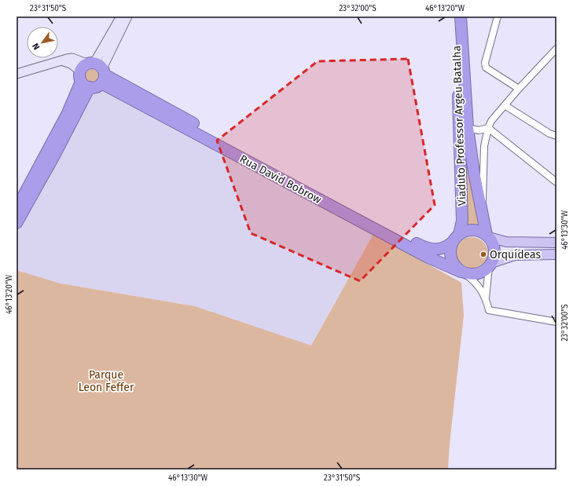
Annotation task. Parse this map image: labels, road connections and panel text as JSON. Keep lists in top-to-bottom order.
{
  "streets": {
    "highway": ["Viaduto Professor Argeu Batalha", "Rua David Bobrow"]
  },
  "crossings": [
    ["Viaduto Professor Argeu Batalha", "Rua David Bobrow"]
  ],
  "parks": ["Parque Leon Feffer"],
  "places": ["Orquídeas"],
  "north": "bottom left",
  "coordinates": [
    "23°31'50\"S",
    "23°32'00\"S",
    "46°13'20\"W",
    "46°13'30\"W"
  ]
}
